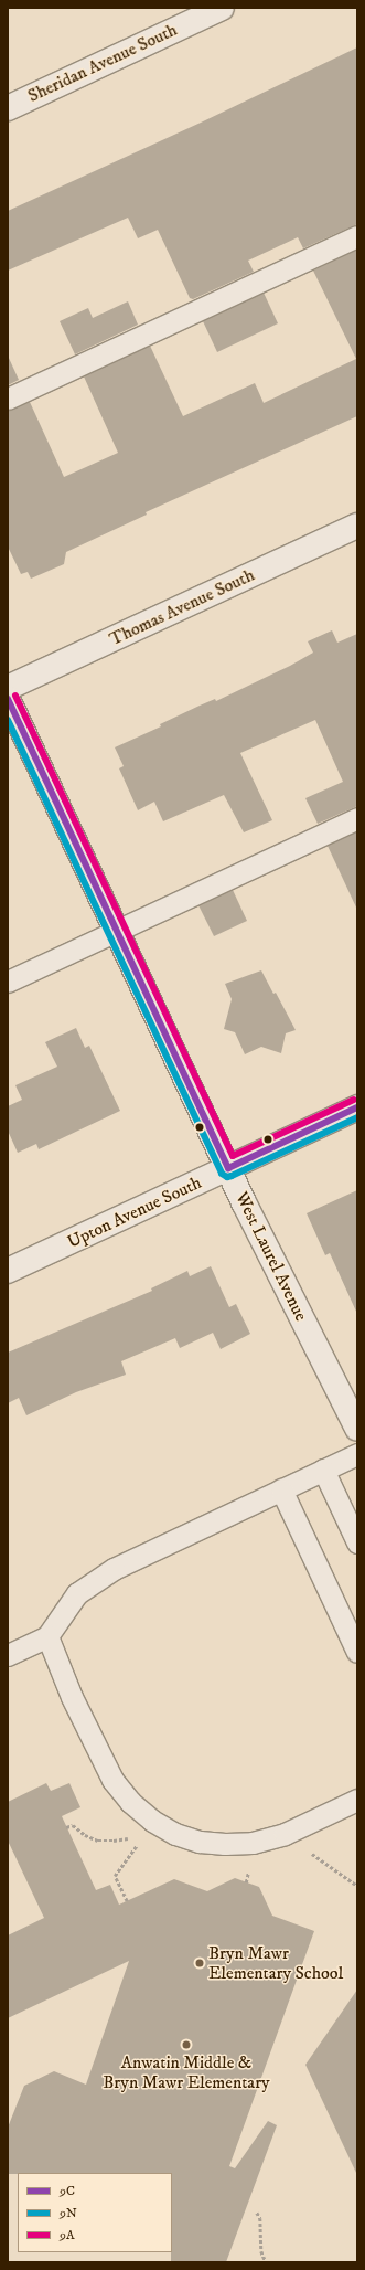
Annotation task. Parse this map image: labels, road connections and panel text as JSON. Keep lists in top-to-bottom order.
{
  "streets": {
    "street": [
      "Sheridan Avenue South",
      "Thomas Avenue South",
      "Upton Avenue South",
      "West Laurel Avenue"
    ]
  },
  "crossings": [
    ["Upton Avenue South", "West Laurel Avenue"]
  ],
  "places": ["Bryn Mawr Elementary School", "Anwatin Middle & Bryn Mawr Elementary"],
  "lines": ["transit line 9A", "transit line 9C", "transit line 9N"],
  "legend": ["9C", "9N", "9A"]
}
